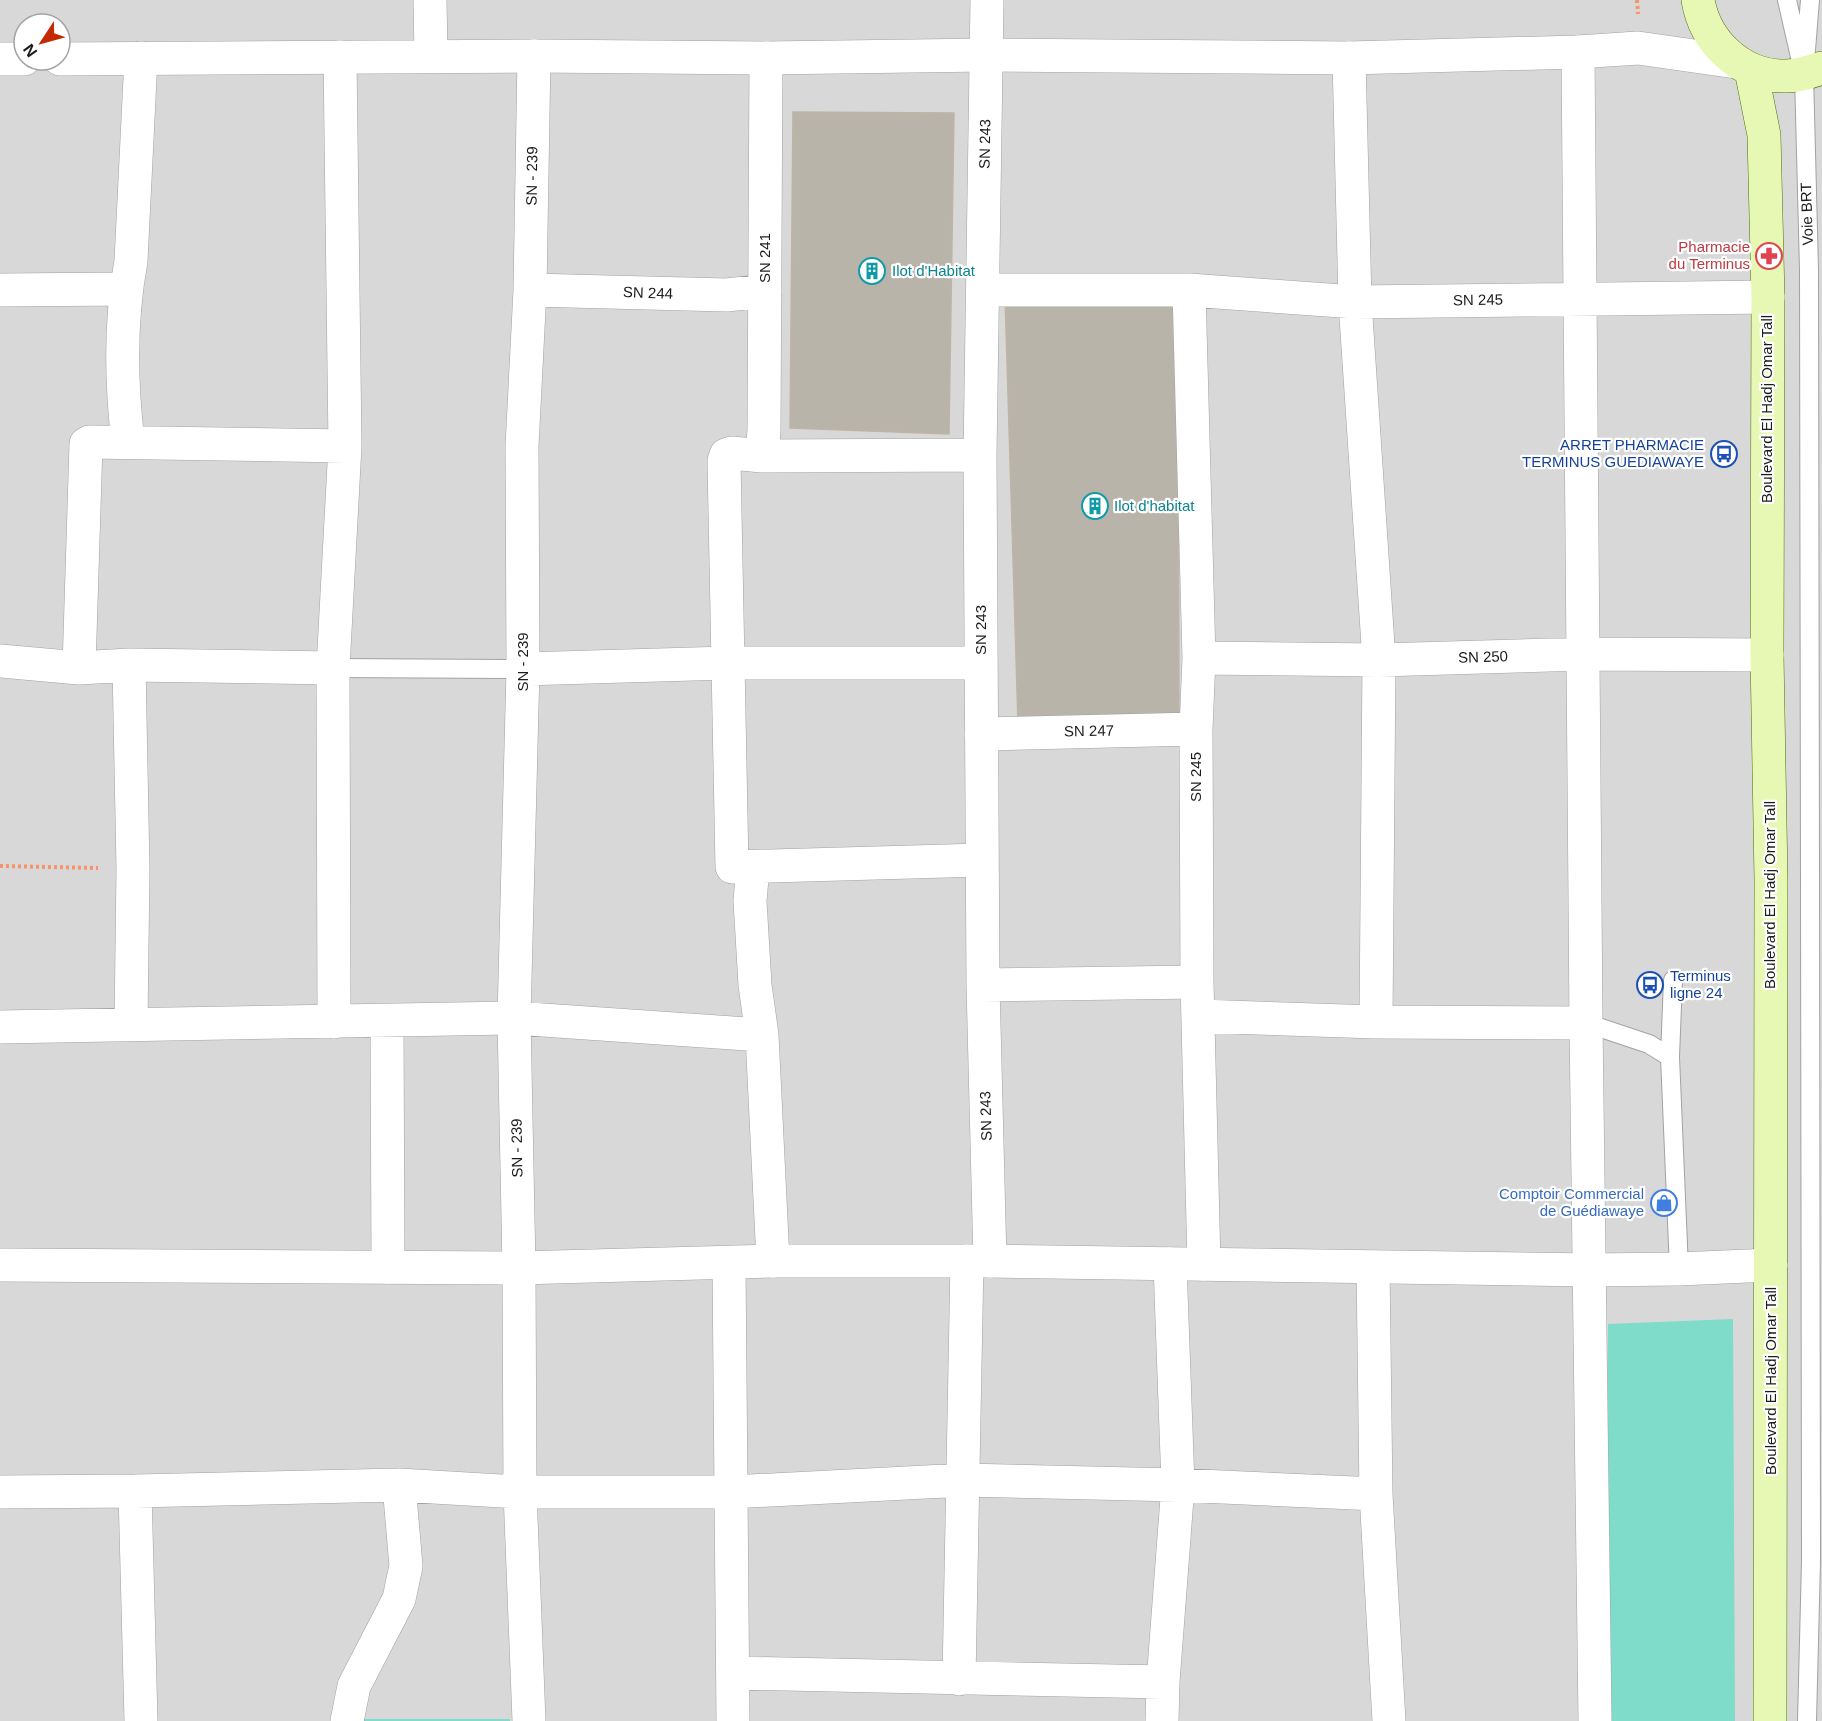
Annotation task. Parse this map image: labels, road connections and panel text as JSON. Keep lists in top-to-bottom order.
{
  "streets": {
    "main road": ["Boulevard El Hadj Omar Tall"],
    "street": [
      "SN 243",
      "SN - 239",
      "SN 241",
      "SN 244",
      "SN 245",
      "SN 250",
      "SN 247"
    ],
    "lane": ["Voie BRT"]
  },
  "crossings": [
    ["SN 243", "SN 245"],
    ["SN 243", "SN 247"],
    ["SN - 239", "SN 244"],
    ["SN 241", "SN 244"],
    ["SN 245", "Boulevard El Hadj Omar Tall"],
    ["SN 245", "SN 250"],
    ["SN 245", "SN 247"],
    ["Boulevard El Hadj Omar Tall", "SN 250"]
  ],
  "places": {
    "pharmacy": ["Pharmacie du Terminus"],
    "building": ["Ilot d'Habitat", "Ilot d'habitat"],
    "bus stop": ["ARRET PHARMACIE TERMINUS GUEDIAWAYE", "Terminus ligne 24"],
    "shop": ["Comptoir Commercial de Guédiawaye"]
  },
  "north": "bottom left"
}
